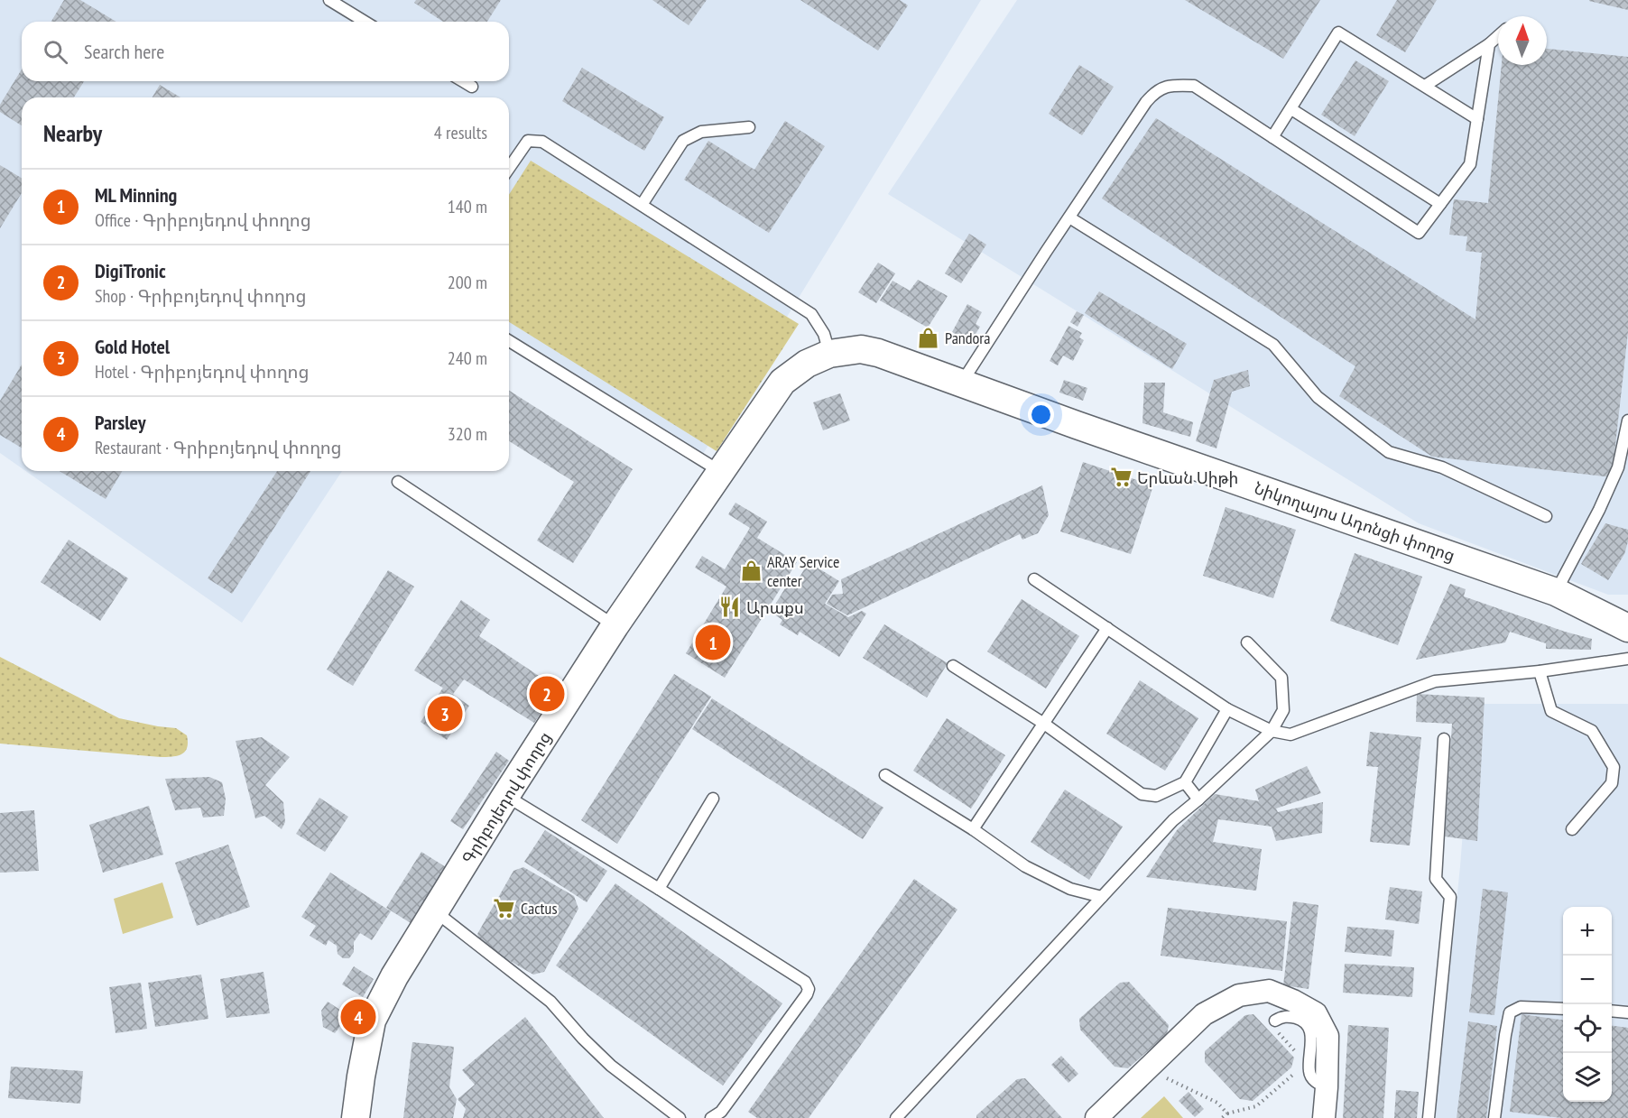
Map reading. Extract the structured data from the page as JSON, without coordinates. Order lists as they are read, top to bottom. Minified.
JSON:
{"streets":{"street":["Նիկողայոս Ադոնցի փողոց","Գրիբոյեդով փողոց"]},"crossings":[["Նիկողայոս Ադոնցի փողոց","Գրիբոյեդով փողոց"]],"places":{"shop":["Pandora","ARAY Service center"],"supermarket":["Երևան Սիթի","Cactus"],"restaurant":["Արաքս"]},"north":"top","page":{"search":"Search here","heading":["Nearby","4 results"],"list":[{"mark":"1","name":"ML Minning","note":"Office · Գրիբոյեդով փողոց","value":"140 m"},{"mark":"2","name":"DigiTronic","note":"Shop · Գրիբոյեդով փողոց","value":"200 m"},{"mark":"3","name":"Gold Hotel","note":"Hotel · Գրիբոյեդով փողոց","value":"240 m"},{"mark":"4","name":"Parsley","note":"Restaurant · Գրիբոյեդով փողոց","value":"320 m"}],"pins":["1","2","3","4"],"map_buttons":["+","−"]}}
